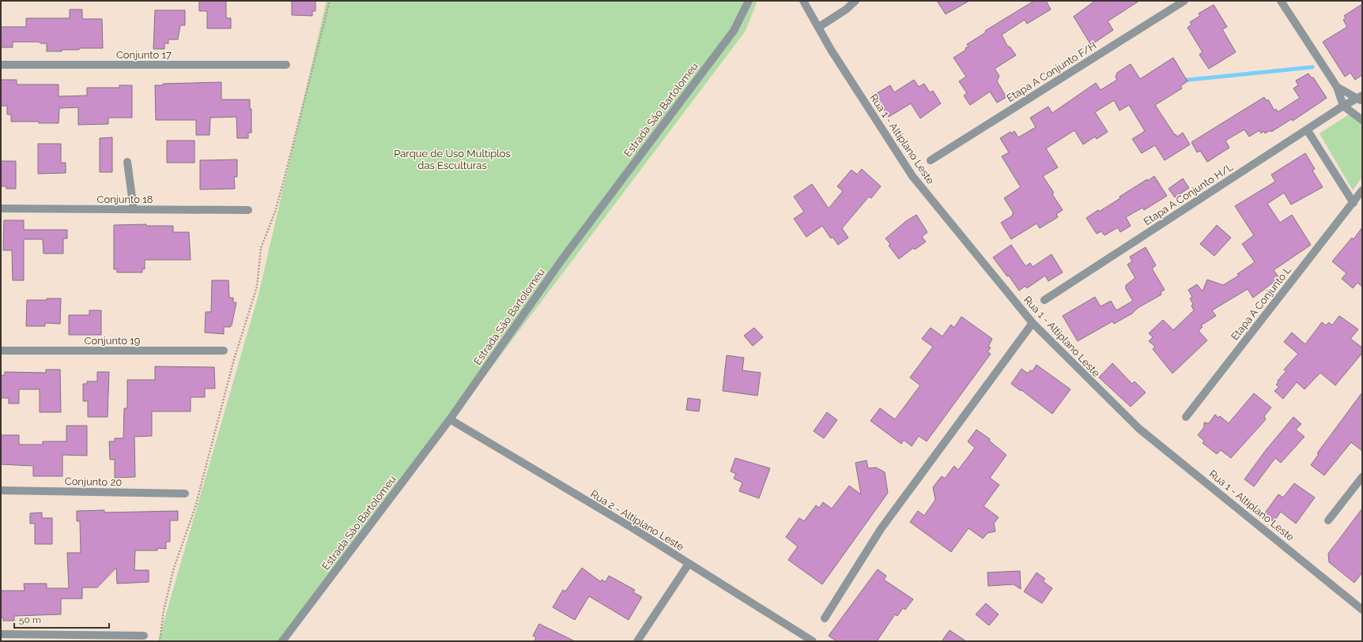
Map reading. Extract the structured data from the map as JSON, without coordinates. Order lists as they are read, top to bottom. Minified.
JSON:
{"streets":{"street":["Conjunto 17","Etapa A Conjunto F/H","Estrada São Bartolomeu","Rua 1 - Altiplano Leste","Etapa A Conjunto H/L","Conjunto 18","Etapa A Conjunto L","Conjunto 19","Conjunto 20","Rua 2 - Altiplano Leste"]},"crossings":[["Estrada São Bartolomeu","Rua 2 - Altiplano Leste"]],"parks":["Parque de Uso Multiplos das Esculturas"],"scale_bar":"50 m"}
